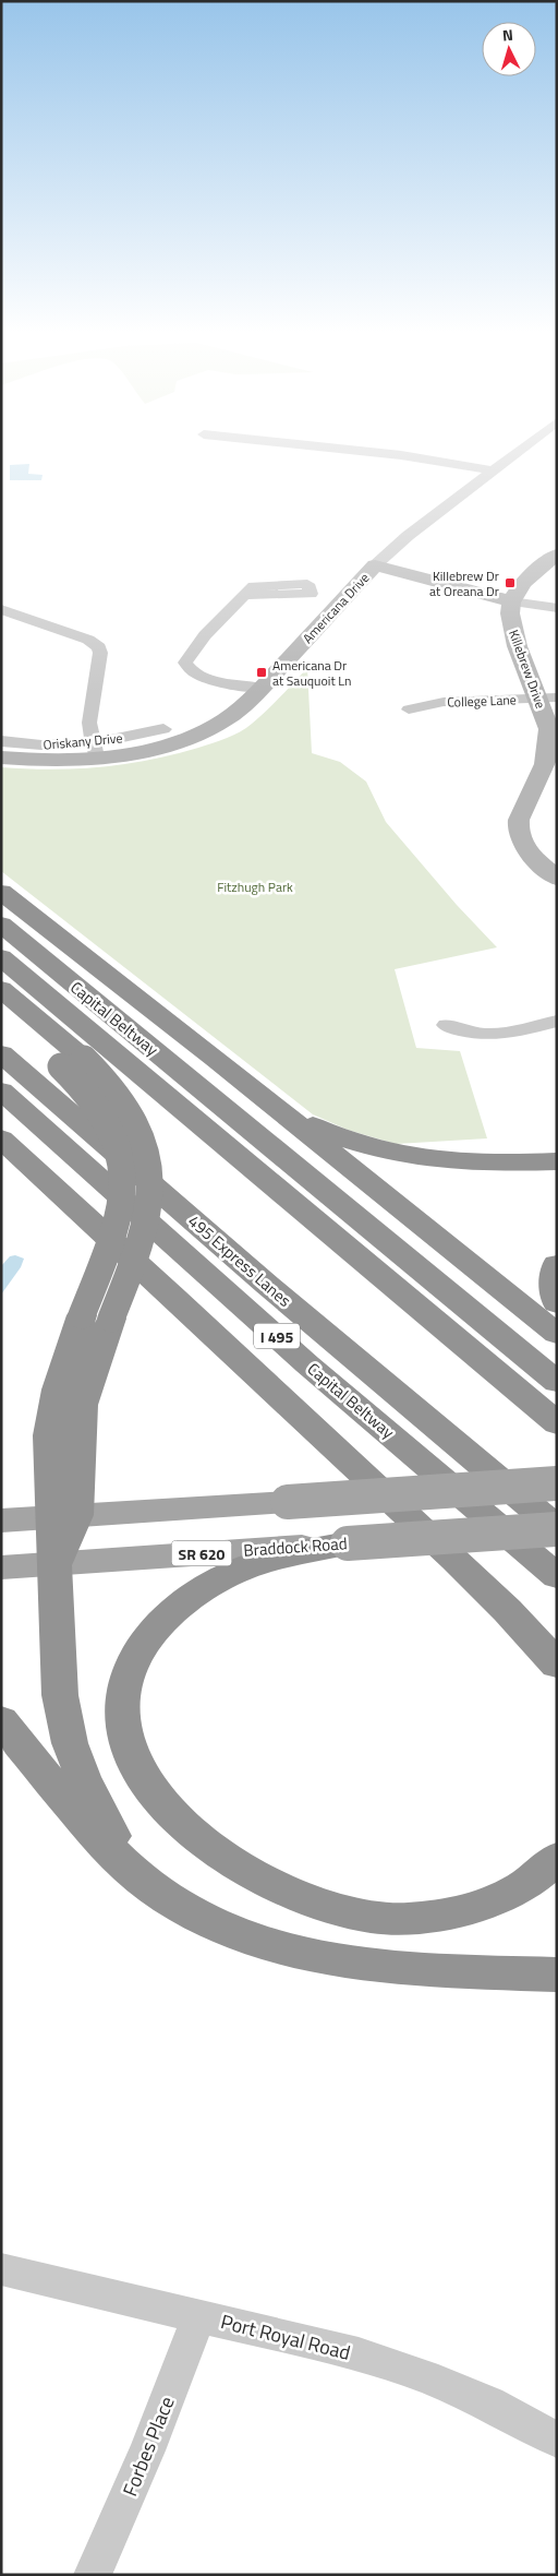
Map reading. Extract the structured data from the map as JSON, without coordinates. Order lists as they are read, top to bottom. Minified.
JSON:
{"streets":{"highway":["Capital Beltway","495 Express Lanes","I 495"],"main road":["Braddock Road","SR 620"],"street":["Americana Drive","Killebrew Drive","College Lane","Oriskany Drive","Port Royal Road","Forbes Place"]},"crossings":[["Americana Drive","Oriskany Drive"],["Killebrew Drive","College Lane"],["495 Express Lanes","Braddock Road"],["Port Royal Road","Forbes Place"]],"parks":["Fitzhugh Park"],"places":{"transit":["Killebrew Dr at Oreana Dr","Americana Dr at Sauquoit Ln"]},"north":"top"}
